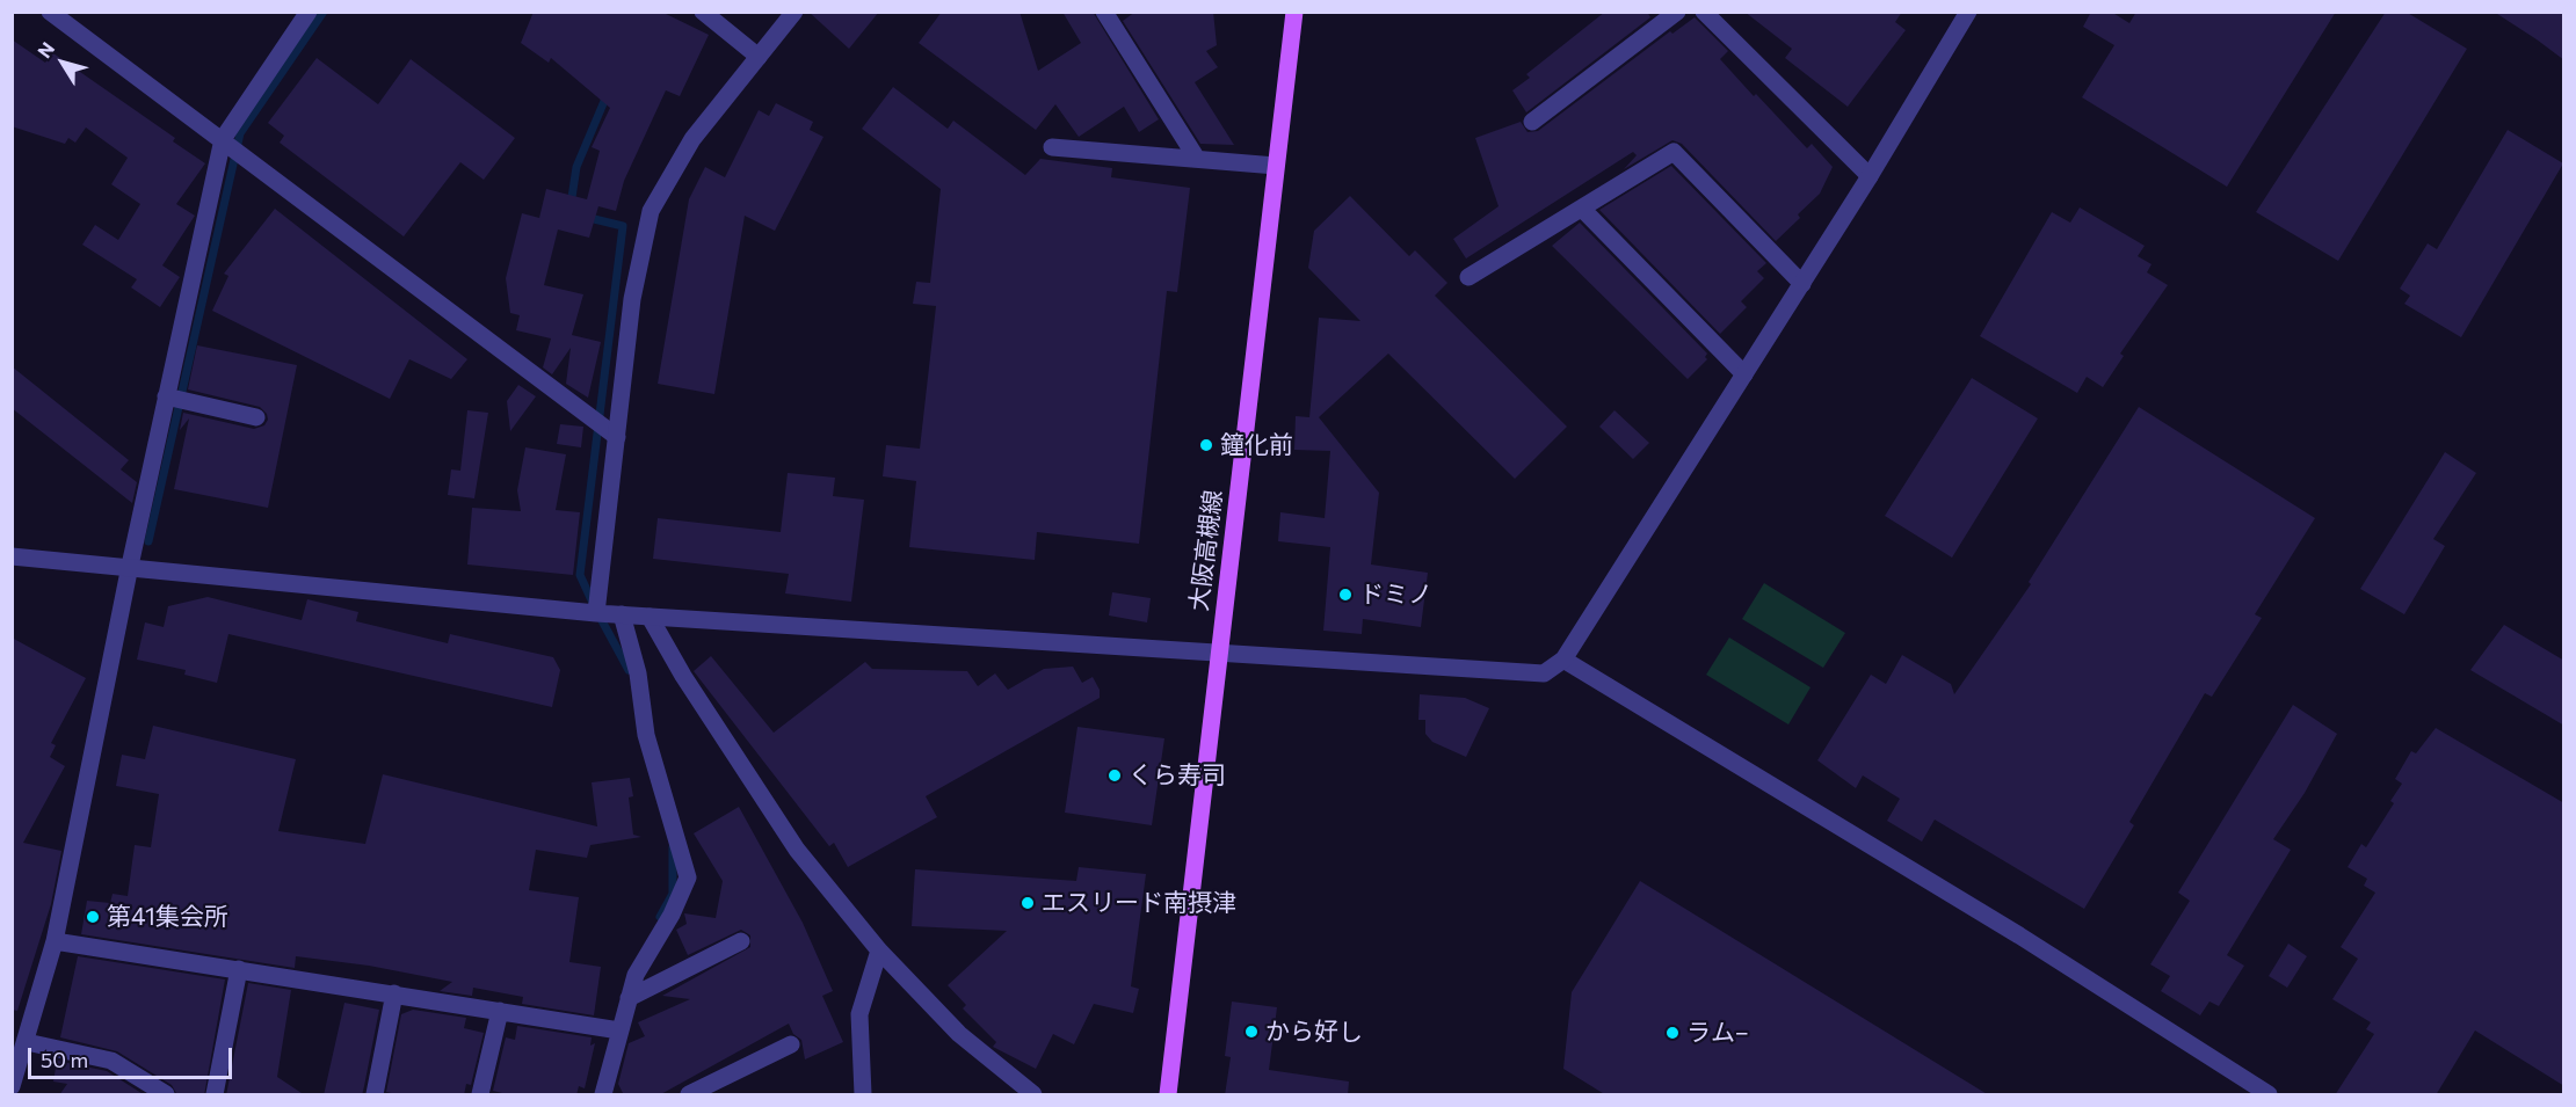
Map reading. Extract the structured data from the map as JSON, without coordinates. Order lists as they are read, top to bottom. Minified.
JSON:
{"streets":{"main road":["大阪高槻線"]},"places":["鐘化前","ドミノ","くら寿司","エスリード南摂津","第41集会所","から好し","ラム−"],"scale_bar":"50 m","north":"top left"}
